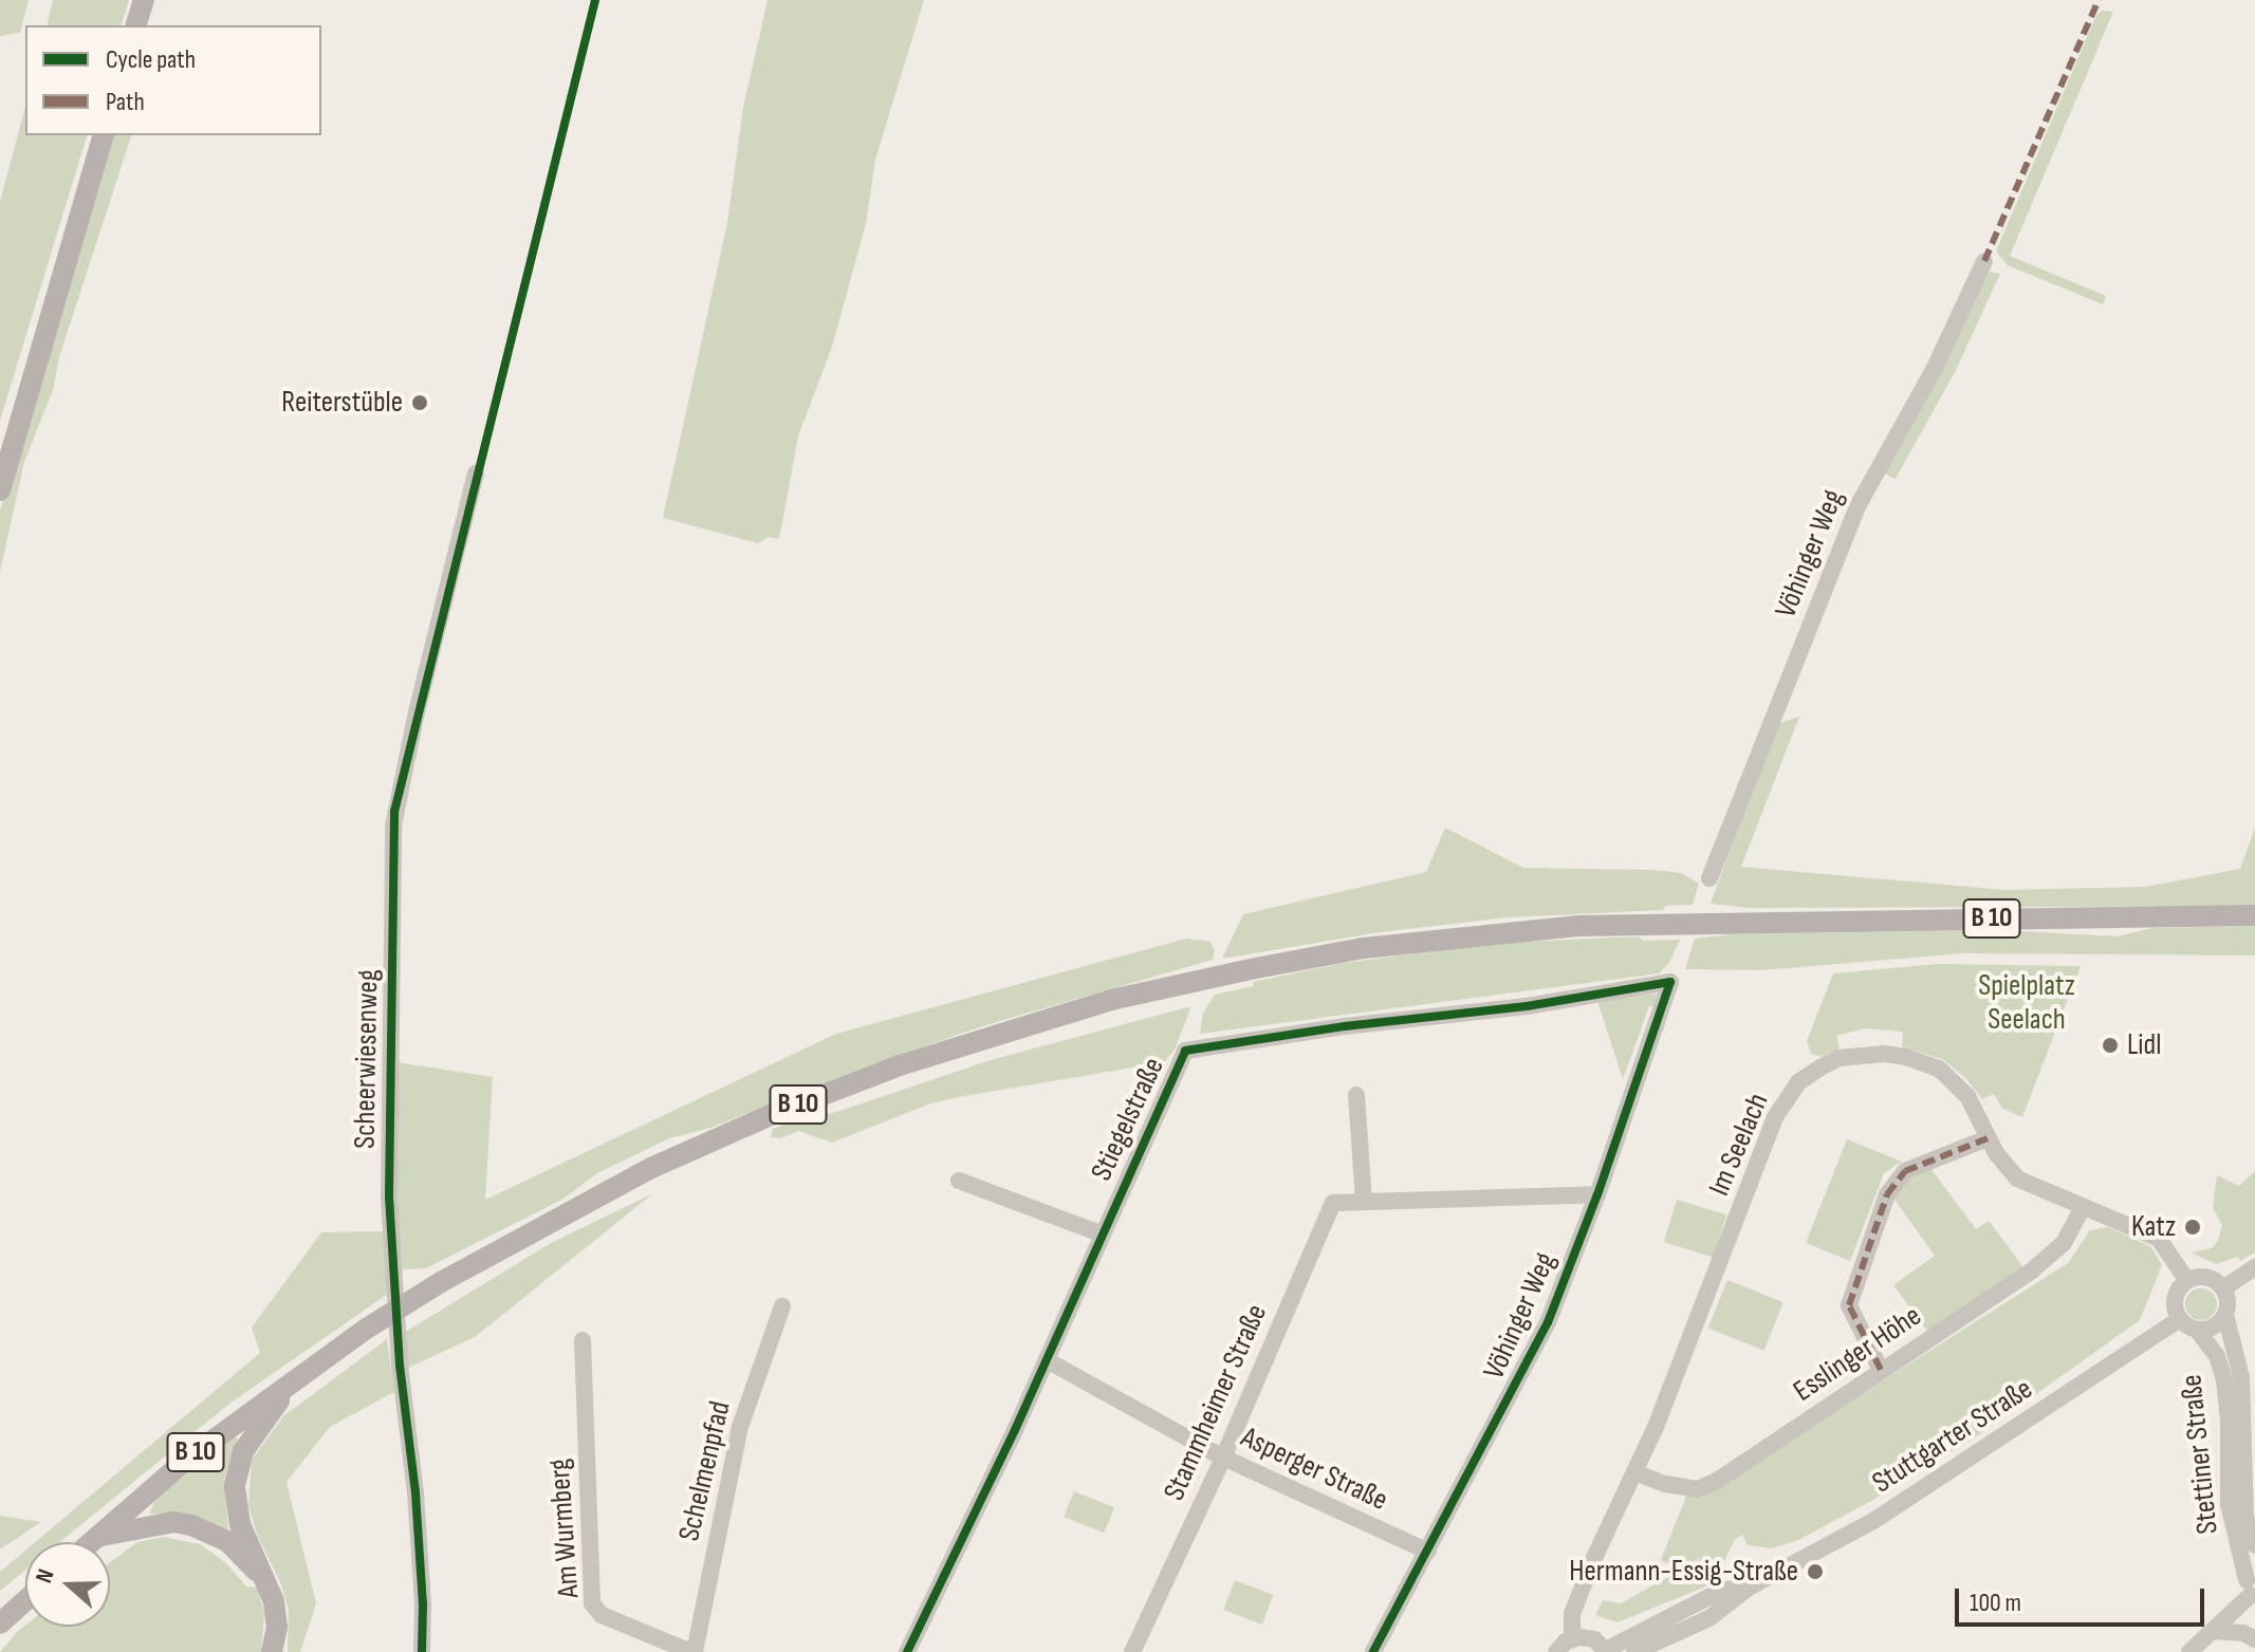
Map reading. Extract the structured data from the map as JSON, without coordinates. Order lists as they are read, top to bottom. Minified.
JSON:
{"streets":{"main road":["B 10"],"street":["Vöhinger Weg","Scheerwiesenweg","Stiegelstraße","Im Seelach","Esslinger Höhe","Stammheimer Straße","Stuttgarter Straße","Stettiner Straße","Asperger Straße","Schelmenpfad","Am Wurmberg"]},"crossings":[["Vöhinger Weg","Stiegelstraße"],["Vöhinger Weg","Stammheimer Straße"],["Vöhinger Weg","Asperger Straße"],["Stiegelstraße","Asperger Straße"],["Im Seelach","Esslinger Höhe"],["Im Seelach","Stuttgarter Straße"],["Im Seelach","Stettiner Straße"],["Stammheimer Straße","Asperger Straße"],["Stuttgarter Straße","Stettiner Straße"],["Schelmenpfad","Am Wurmberg"]],"parks":["Spielplatz Seelach"],"places":["Reiterstüble","Lidl","Katz","Hermann-Essig-Straße"],"legend":["Cycle path","Path"],"scale_bar":"100 m","north":"left"}
